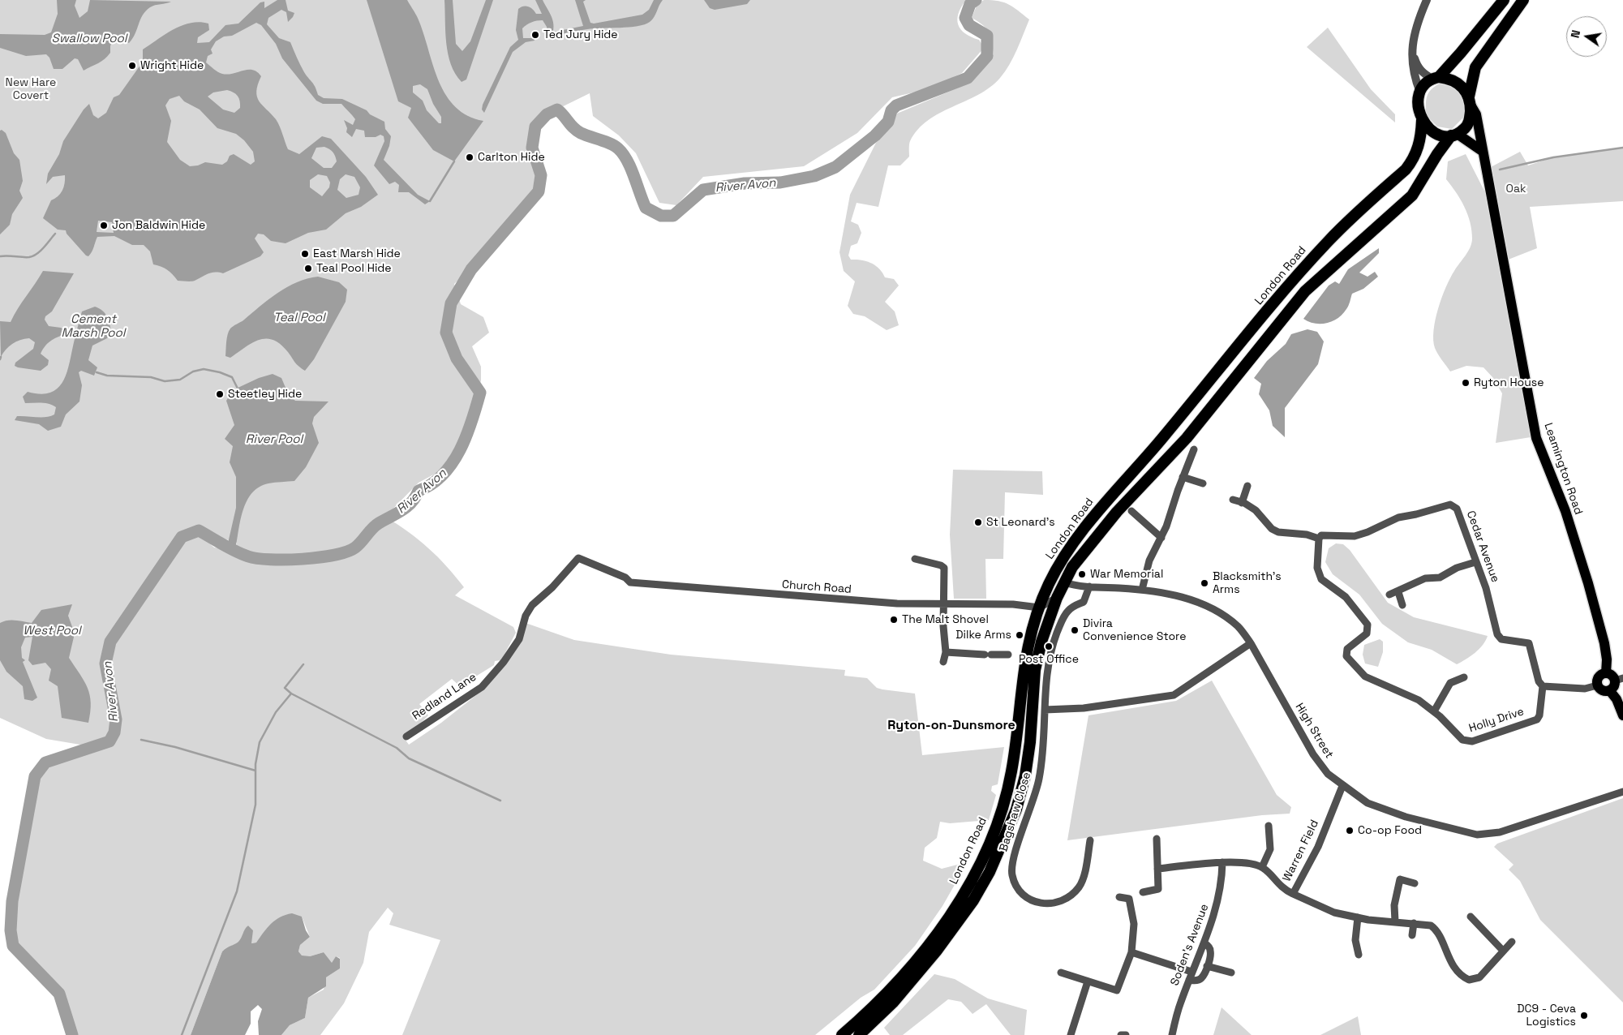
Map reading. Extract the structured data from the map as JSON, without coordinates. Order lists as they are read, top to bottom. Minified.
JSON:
{"streets":{"highway":["London Road"],"main road":["Leamington Road"],"street":["Cedar Avenue","Church Road","Redland Lane","Holly Drive","High Street","Bagshaw Close","Warren Field","Soden's Avenue"]},"crossings":[["London Road","Leamington Road"],["London Road","Church Road"],["Cedar Avenue","Holly Drive"],["Church Road","Redland Lane"],["High Street","Bagshaw Close"],["High Street","Warren Field"]],"districts":["Ryton-on-Dunsmore"],"water":["Swallow Pool","River Avon","Teal Pool","Cement Marsh Pool","River Pool","West Pool"],"parks":["New Hare Covert","Oak"],"places":["Ted Jury Hide","Wright Hide","Carlton Hide","Jon Baldwin Hide","East Marsh Hide","Teal Pool Hide","Ryton House","Steetley Hide","St Leonard's","War Memorial","Blacksmith's Arms","The Malt Shovel","Divira Convenience Store","Dilke Arms","Post Office","Co-op Food","DC9 - Ceva Logistics"],"north":"left"}
